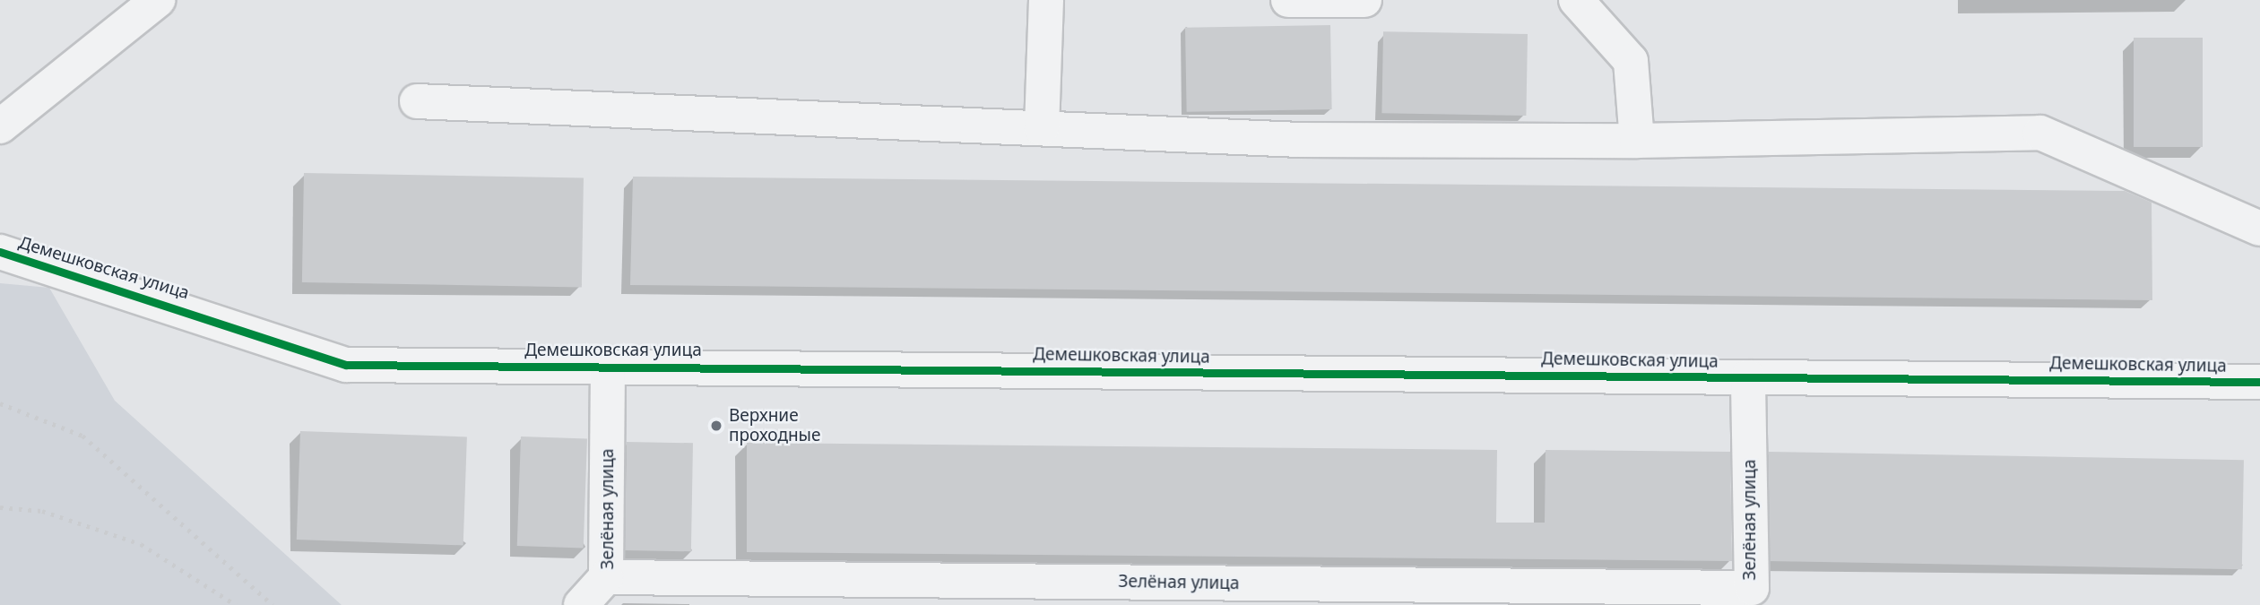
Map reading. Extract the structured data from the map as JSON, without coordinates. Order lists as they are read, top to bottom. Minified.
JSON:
{"streets":{"street":["Демешковская улица","Зелёная улица"]},"crossings":[["Демешковская улица","Зелёная улица"]],"places":["Верхние проходные"]}
